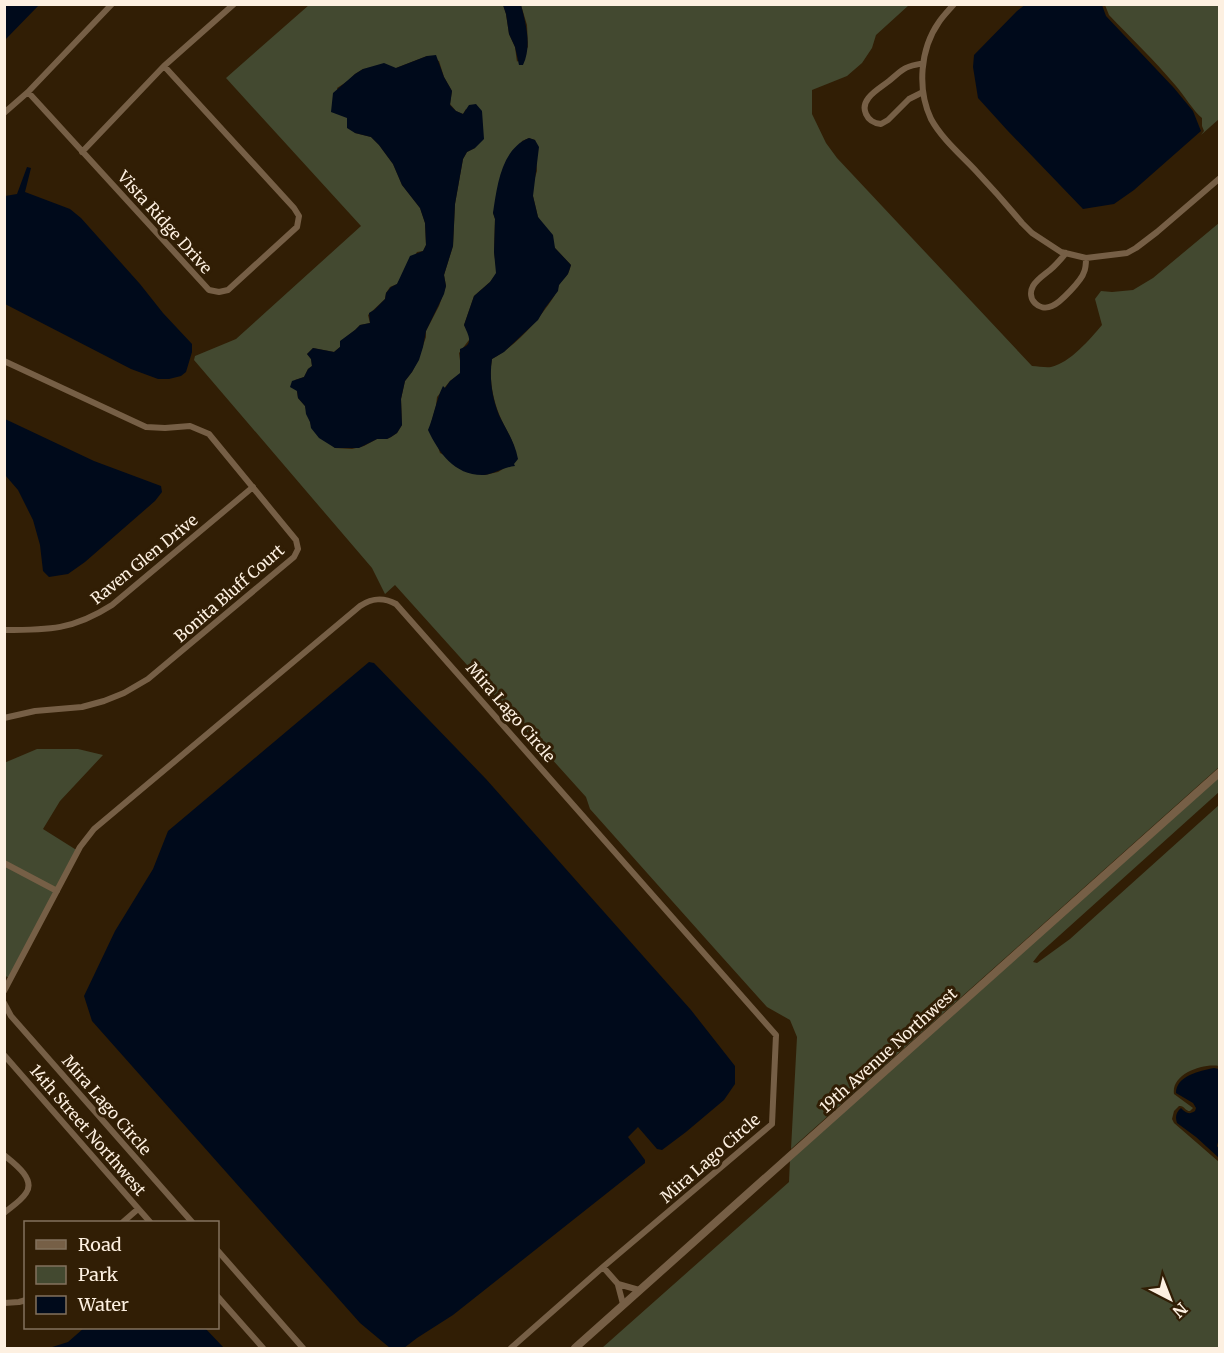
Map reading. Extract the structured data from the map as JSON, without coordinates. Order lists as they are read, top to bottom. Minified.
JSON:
{"streets":{"street":["Vista Ridge Drive","Raven Glen Drive","Bonita Bluff Court","Mira Lago Circle","19th Avenue Northwest","14th Street Northwest"]},"crossings":[["Raven Glen Drive","Bonita Bluff Court"]],"legend":["Road","Park","Water"],"north":"bottom right"}
